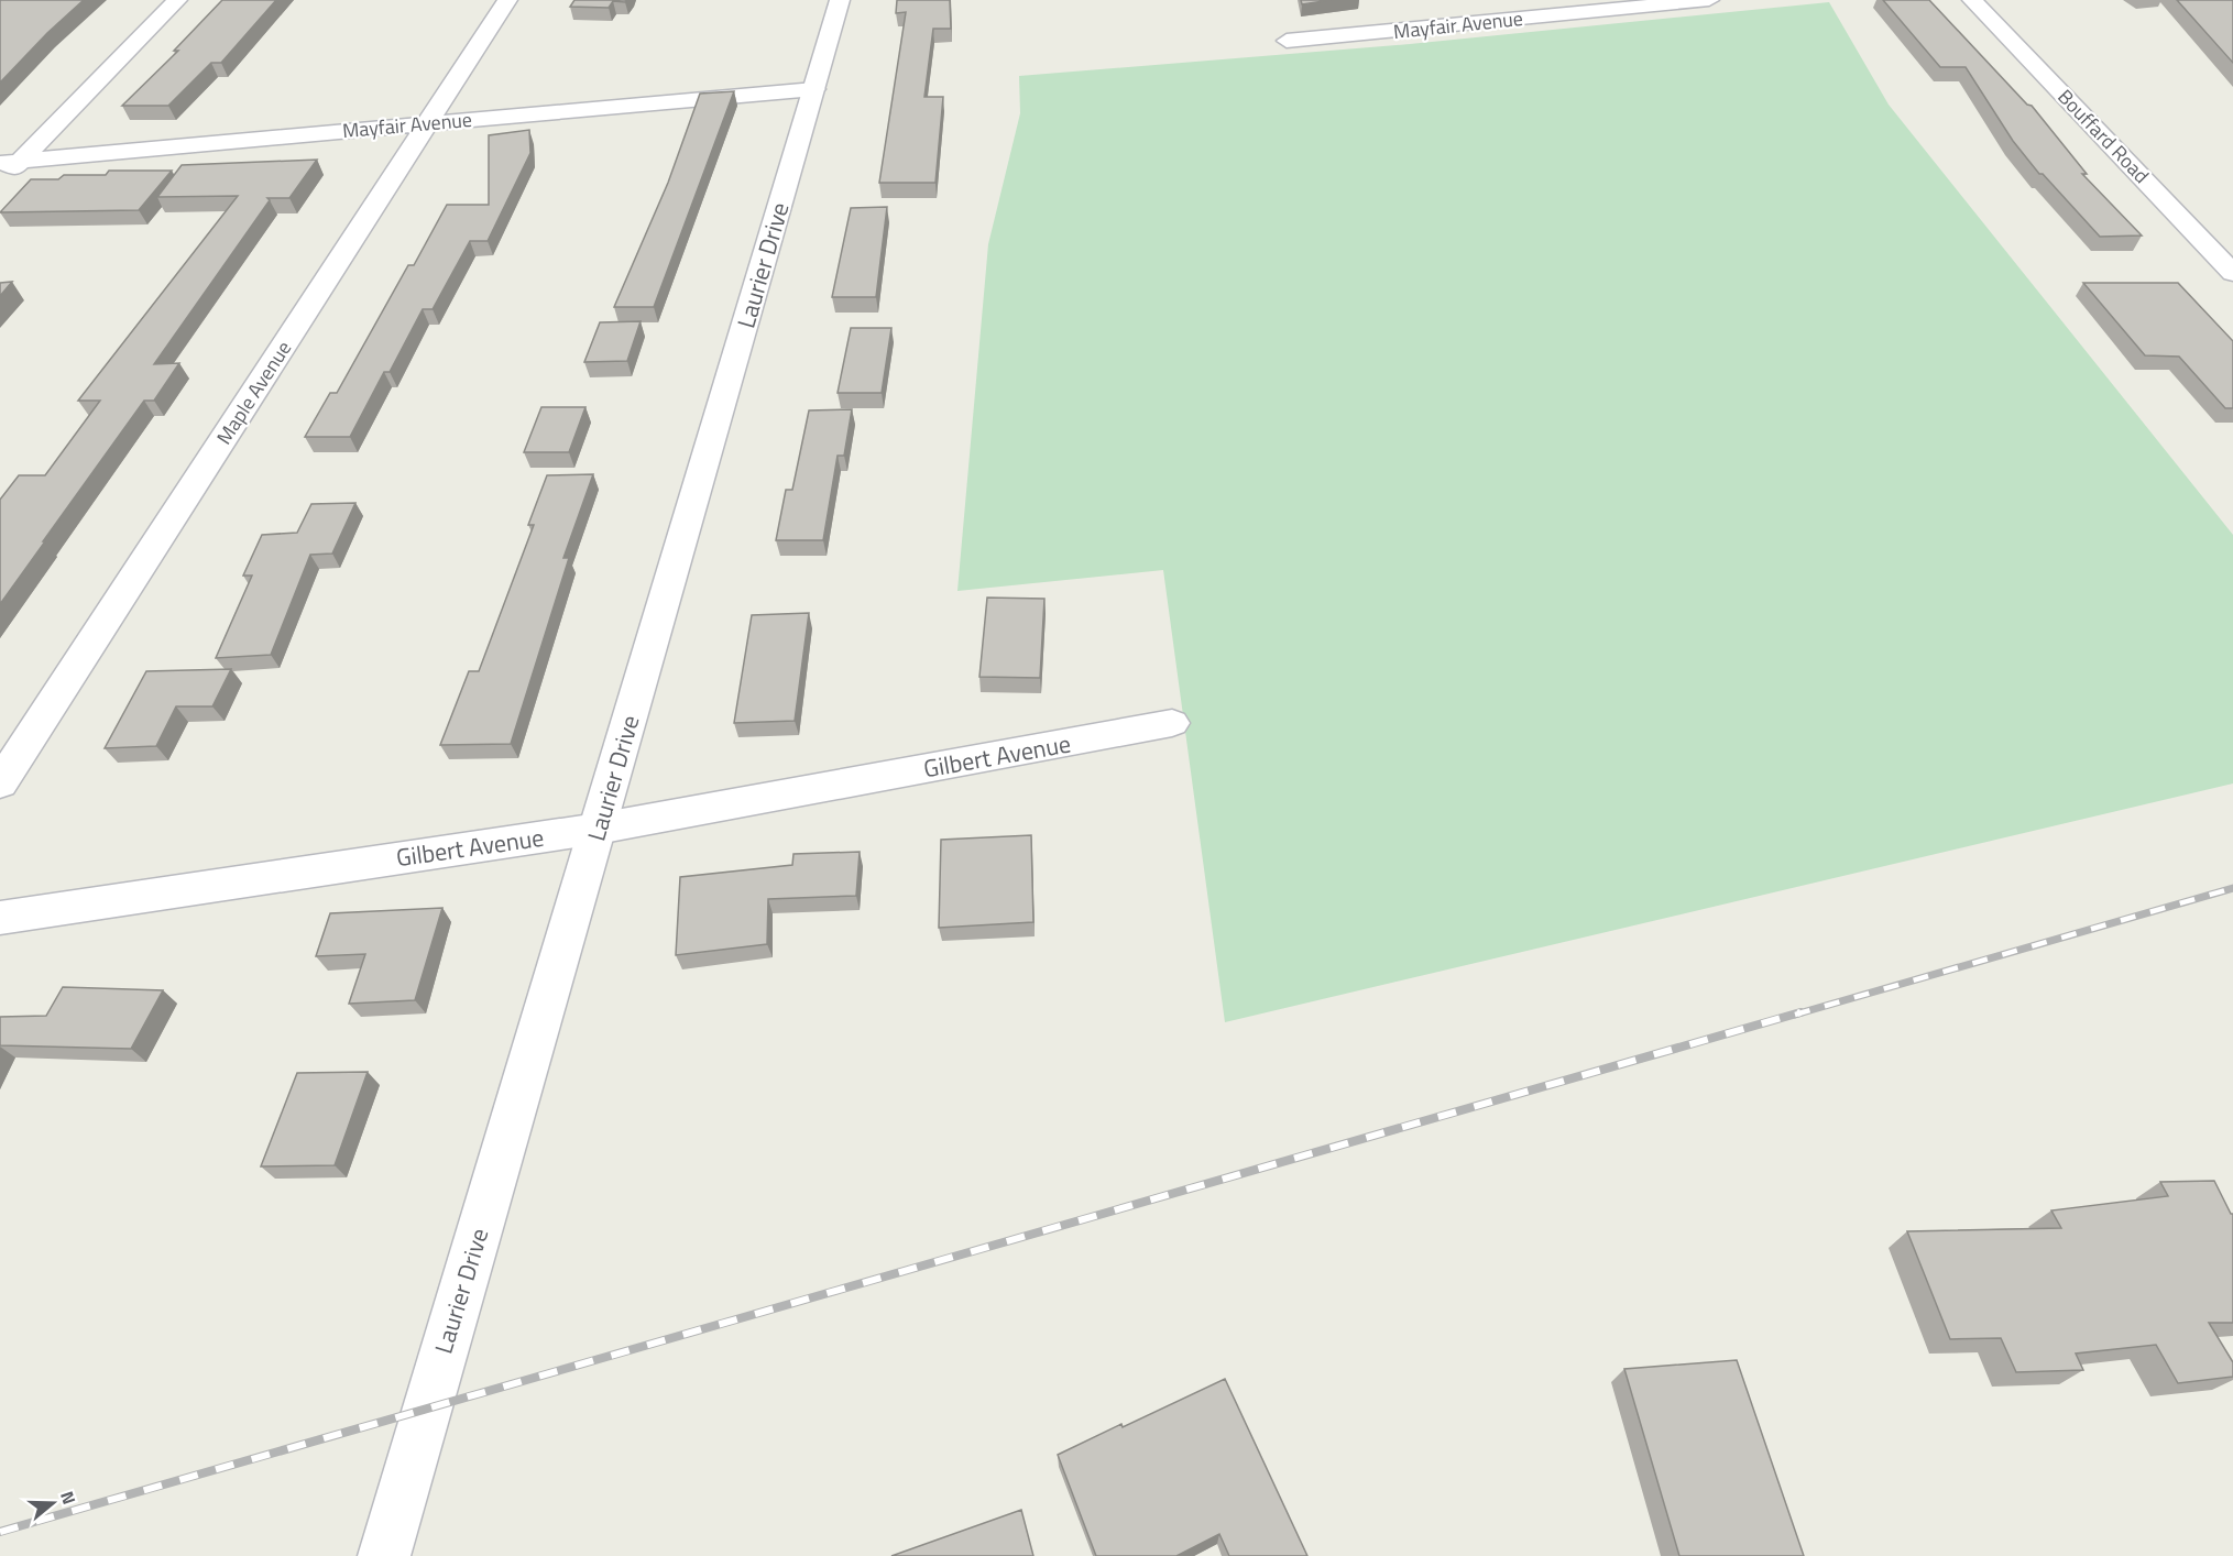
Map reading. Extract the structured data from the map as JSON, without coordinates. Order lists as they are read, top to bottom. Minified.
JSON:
{"streets":{"street":["Mayfair Avenue","Bouffard Road","Laurier Drive","Maple Avenue","Gilbert Avenue"]},"crossings":[["Mayfair Avenue","Laurier Drive"],["Mayfair Avenue","Maple Avenue"],["Laurier Drive","Gilbert Avenue"]],"north":"right"}
